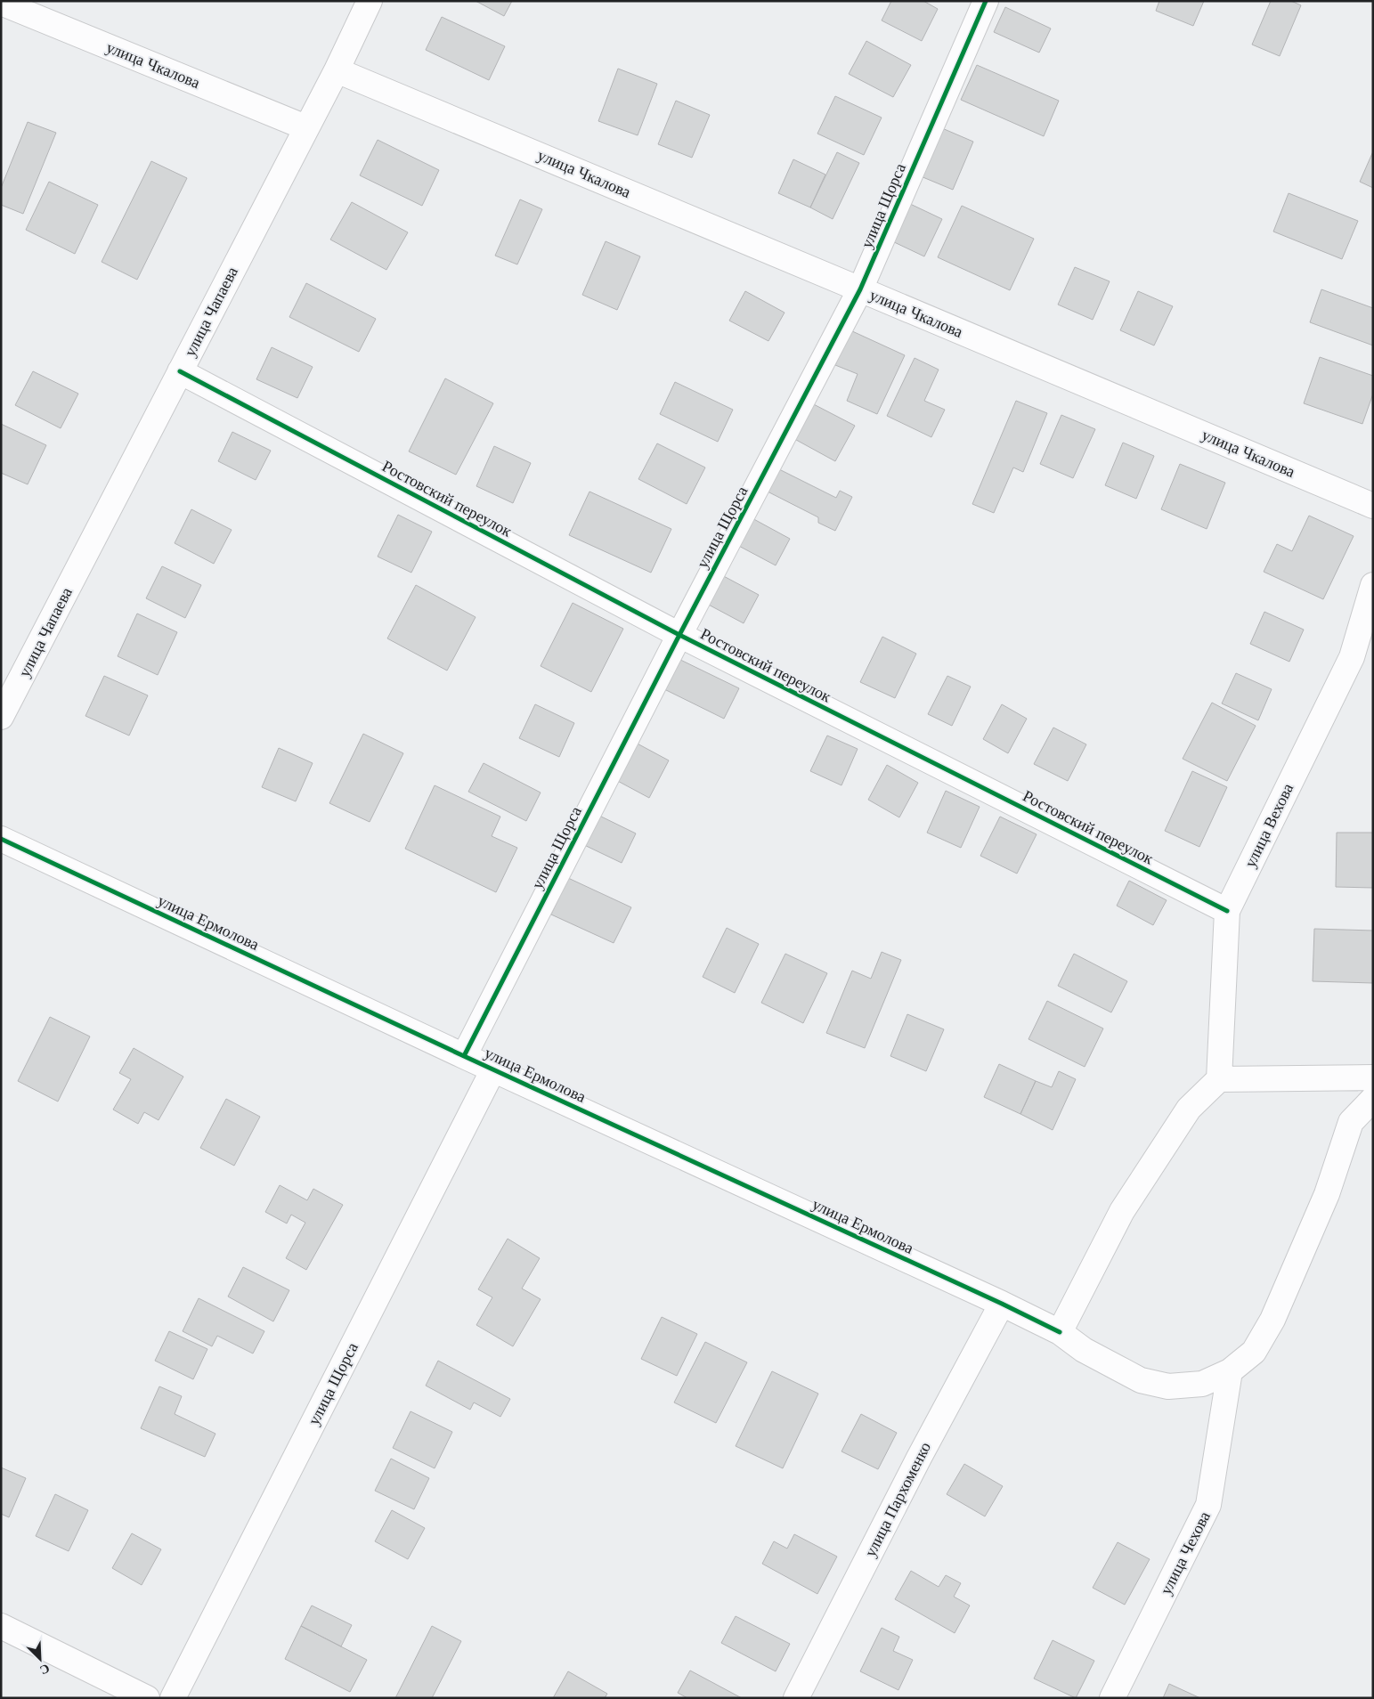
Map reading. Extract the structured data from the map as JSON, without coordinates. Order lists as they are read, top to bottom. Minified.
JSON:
{"streets":{"street":["улица Чкалова","улица Щорса","улица Чапаева","Ростовский переулок","улица Вехова","улица Ермолова","улица Пархоменко","улица Чехова"]},"crossings":[["улица Чкалова","улица Щорса"],["улица Чкалова","улица Чапаева"],["улица Щорса","Ростовский переулок"],["улица Щорса","улица Ермолова"],["улица Чапаева","Ростовский переулок"],["Ростовский переулок","улица Вехова"],["улица Ермолова","улица Пархоменко"],["улица Ермолова","улица Чехова"]],"north":"bottom right"}
